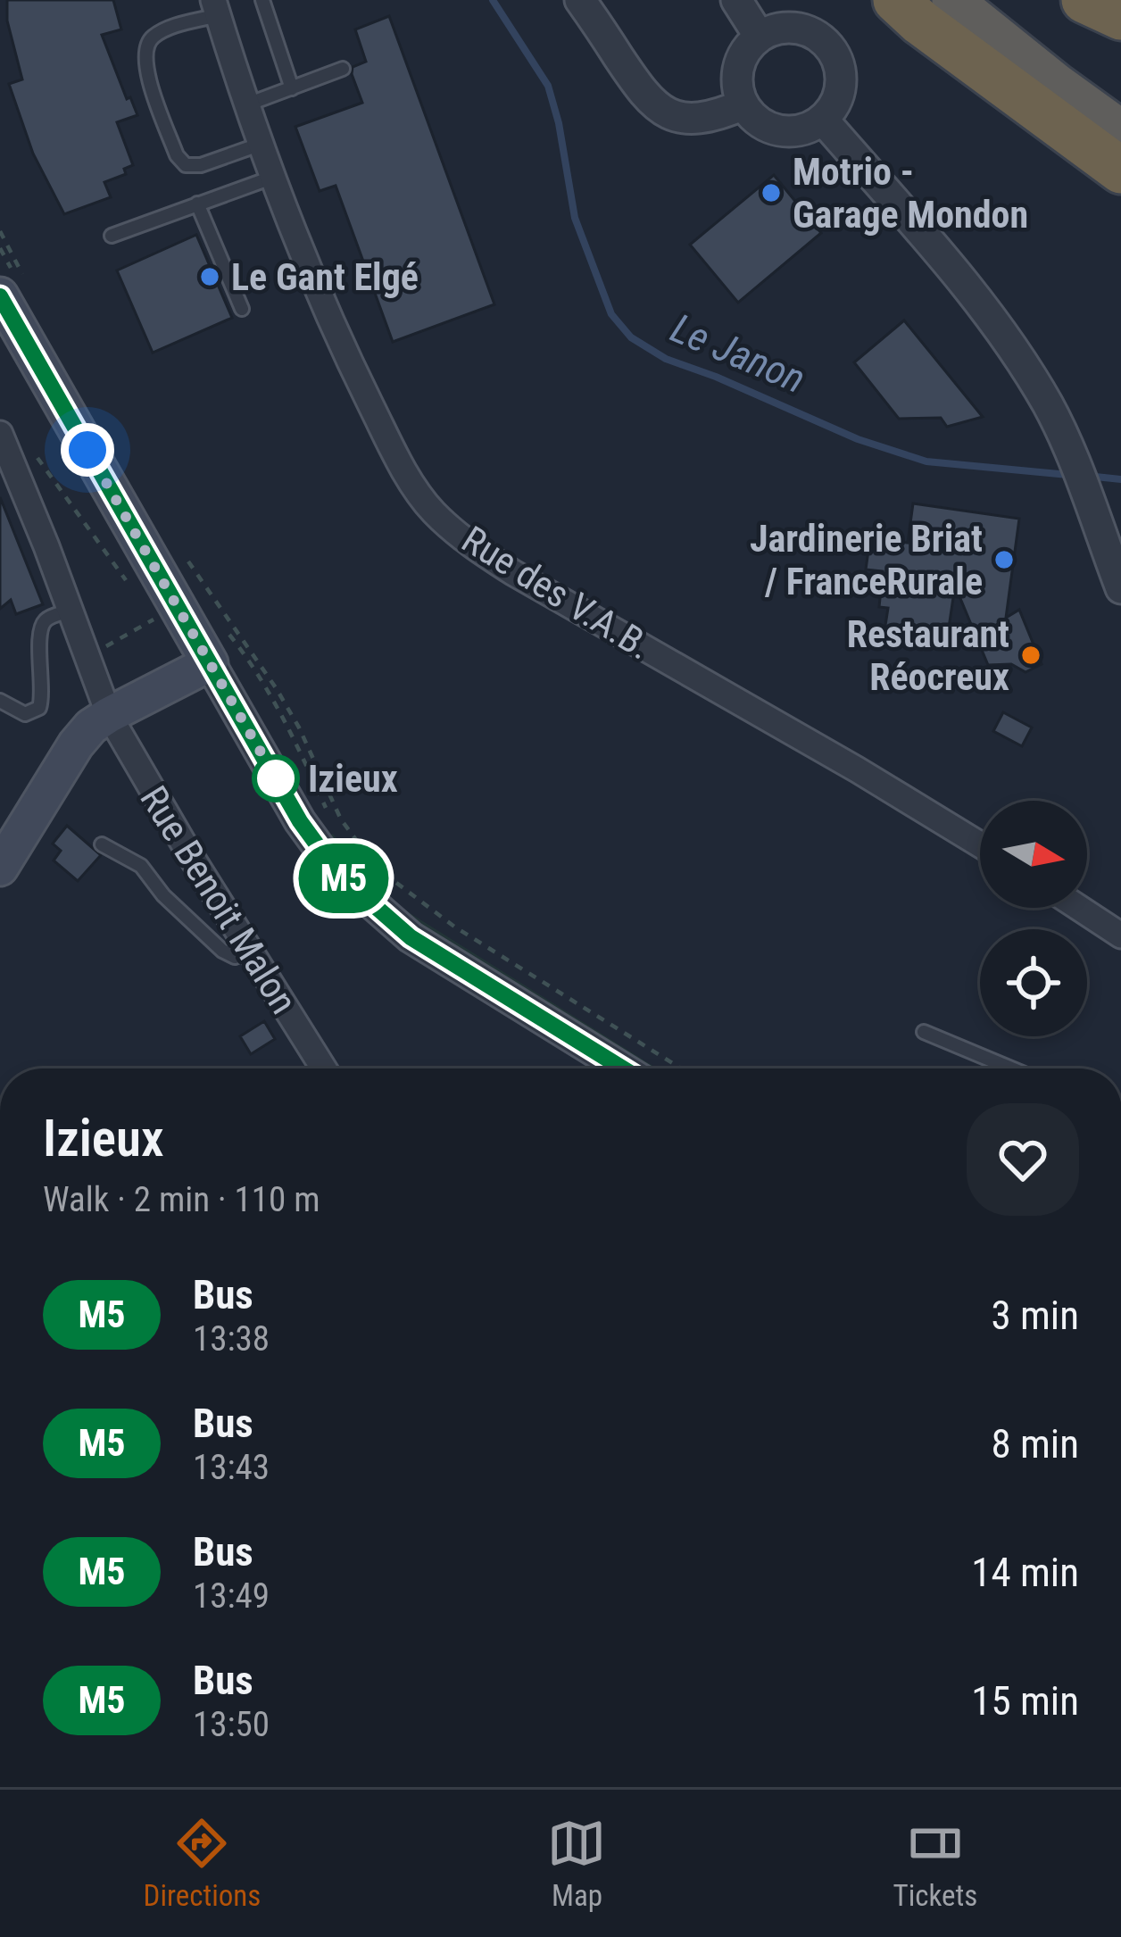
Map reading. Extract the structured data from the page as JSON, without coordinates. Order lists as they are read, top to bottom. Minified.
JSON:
{"streets":{"street":["Rue des V.A.B.","Rue Benoit Malon"]},"water":["Le Janon"],"places":["Motrio - Garage Mondon","Le Gant Elgé","Jardinerie Briat / FranceRurale","Restaurant Réocreux","Izieux"],"lines":["bus line M5"],"north":"right","page":{"on_map":"M5","heading":["Izieux","Walk · 2 min · 110 m"],"list":[{"mark":"M5","name":"Bus","note":"13:38","value":"3 min"},{"mark":"M5","name":"Bus","note":"13:43","value":"8 min"},{"mark":"M5","name":"Bus","note":"13:49","value":"14 min"},{"mark":"M5","name":"Bus","note":"13:50","value":"15 min"}],"tabs":["Directions","Map","Tickets"]}}
